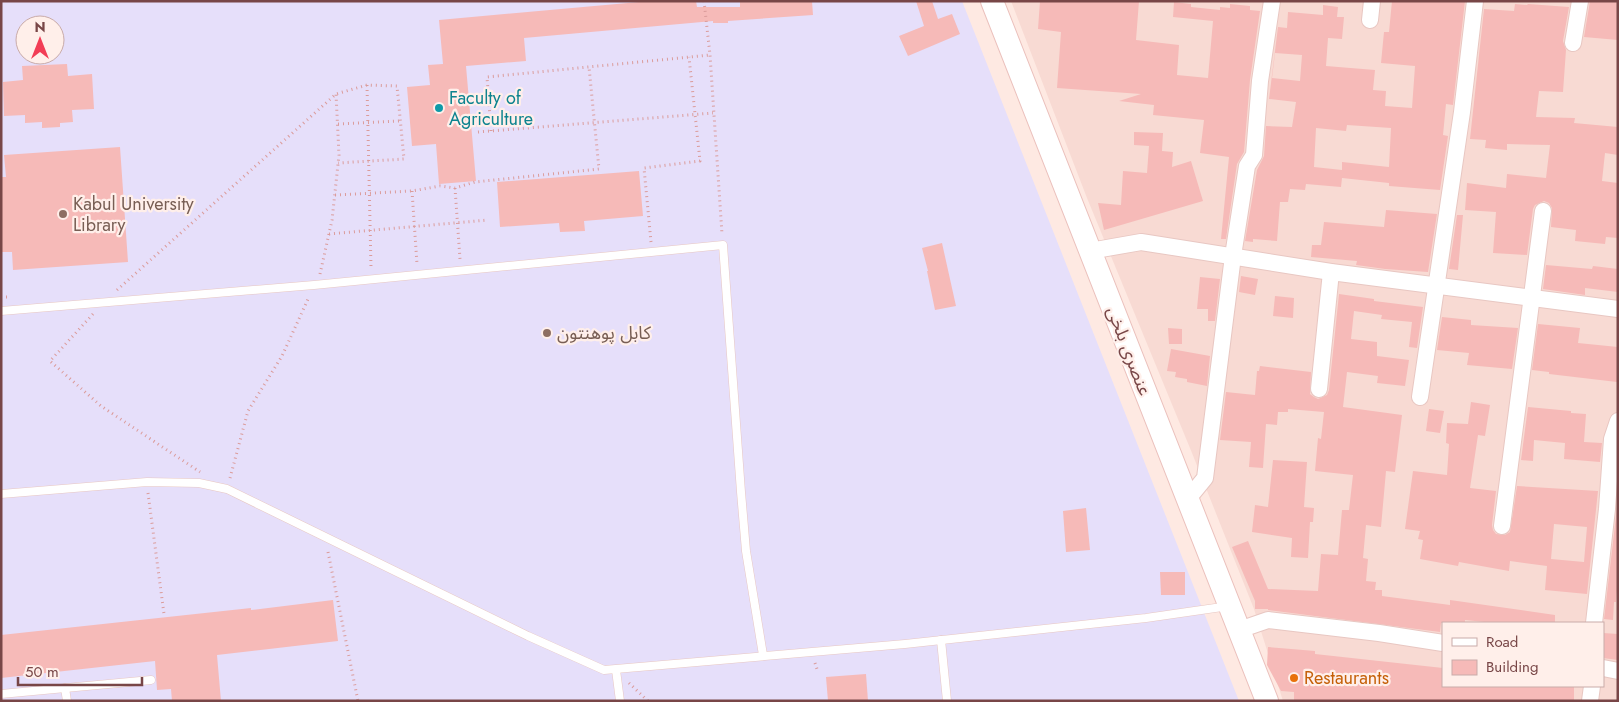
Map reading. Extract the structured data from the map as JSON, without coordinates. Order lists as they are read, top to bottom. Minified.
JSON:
{"streets":{"street":["عنصری بلخی"]},"places":["Faculty of Agriculture","Kabul University Library","کابل پوهنتون","Restaurants"],"legend":["Road","Building"],"scale_bar":"50 m","north":"top"}
